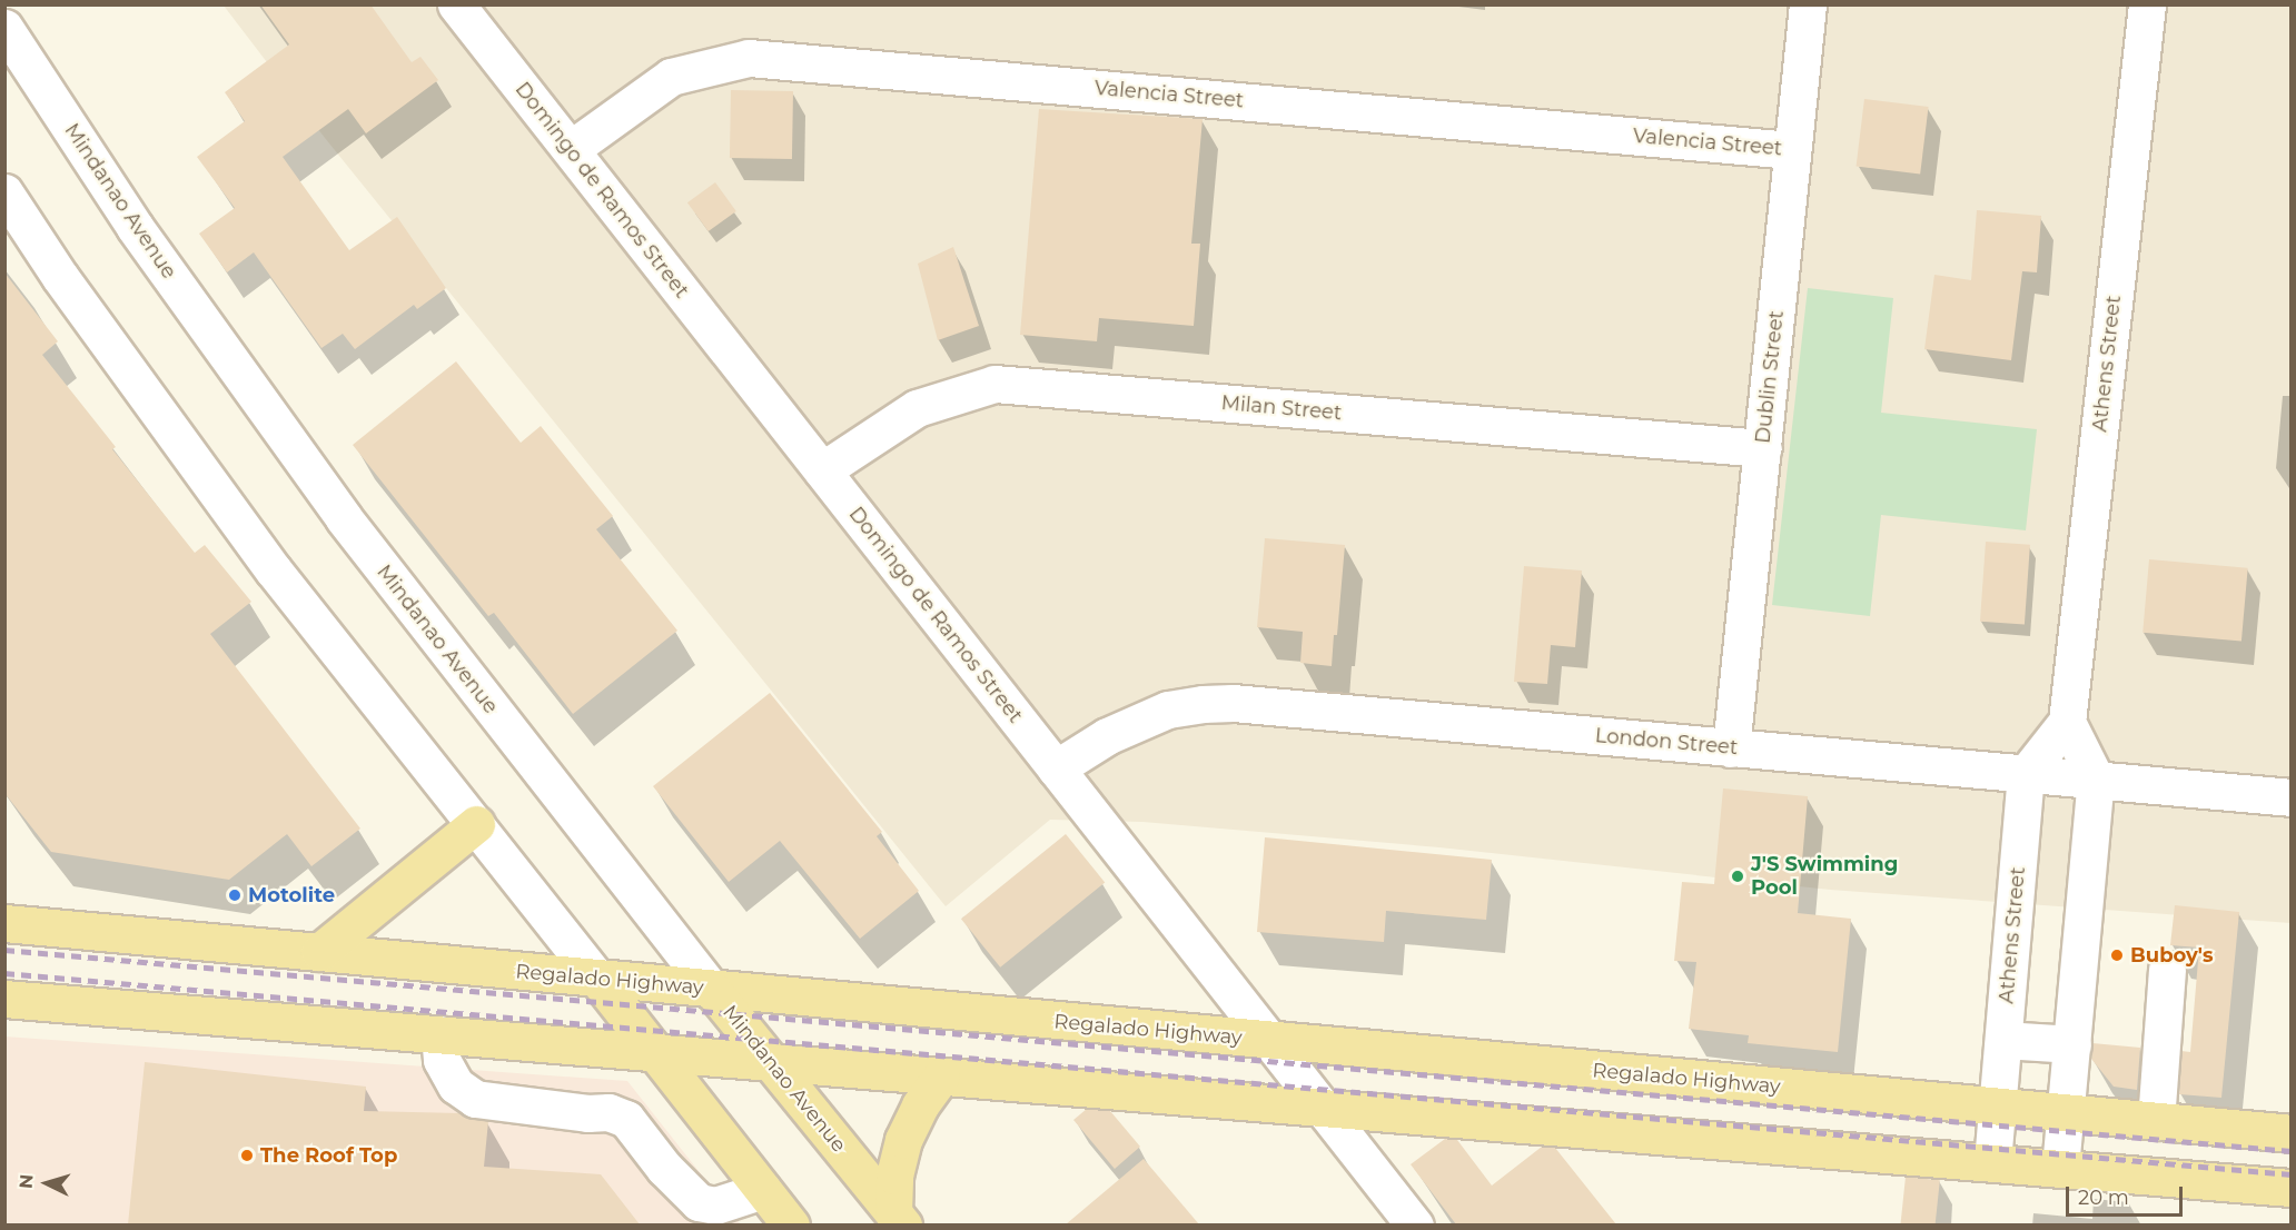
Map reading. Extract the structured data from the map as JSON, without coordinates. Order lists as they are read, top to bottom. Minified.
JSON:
{"streets":{"main road":["Mindanao Avenue","Regalado Highway"],"street":["Valencia Street","Domingo de Ramos Street","Athens Street","Dublin Street","Milan Street","London Street"]},"crossings":[["Valencia Street","Domingo de Ramos Street"],["Valencia Street","Dublin Street"],["Domingo de Ramos Street","Milan Street"],["Domingo de Ramos Street","London Street"],["Domingo de Ramos Street","Regalado Highway"],["Mindanao Avenue","Regalado Highway"],["Athens Street","London Street"],["Athens Street","Regalado Highway"],["Dublin Street","Milan Street"],["Dublin Street","London Street"]],"places":["J'S Swimming Pool","Motolite","Buboy's","The Roof Top"],"scale_bar":"20 m","north":"left"}
